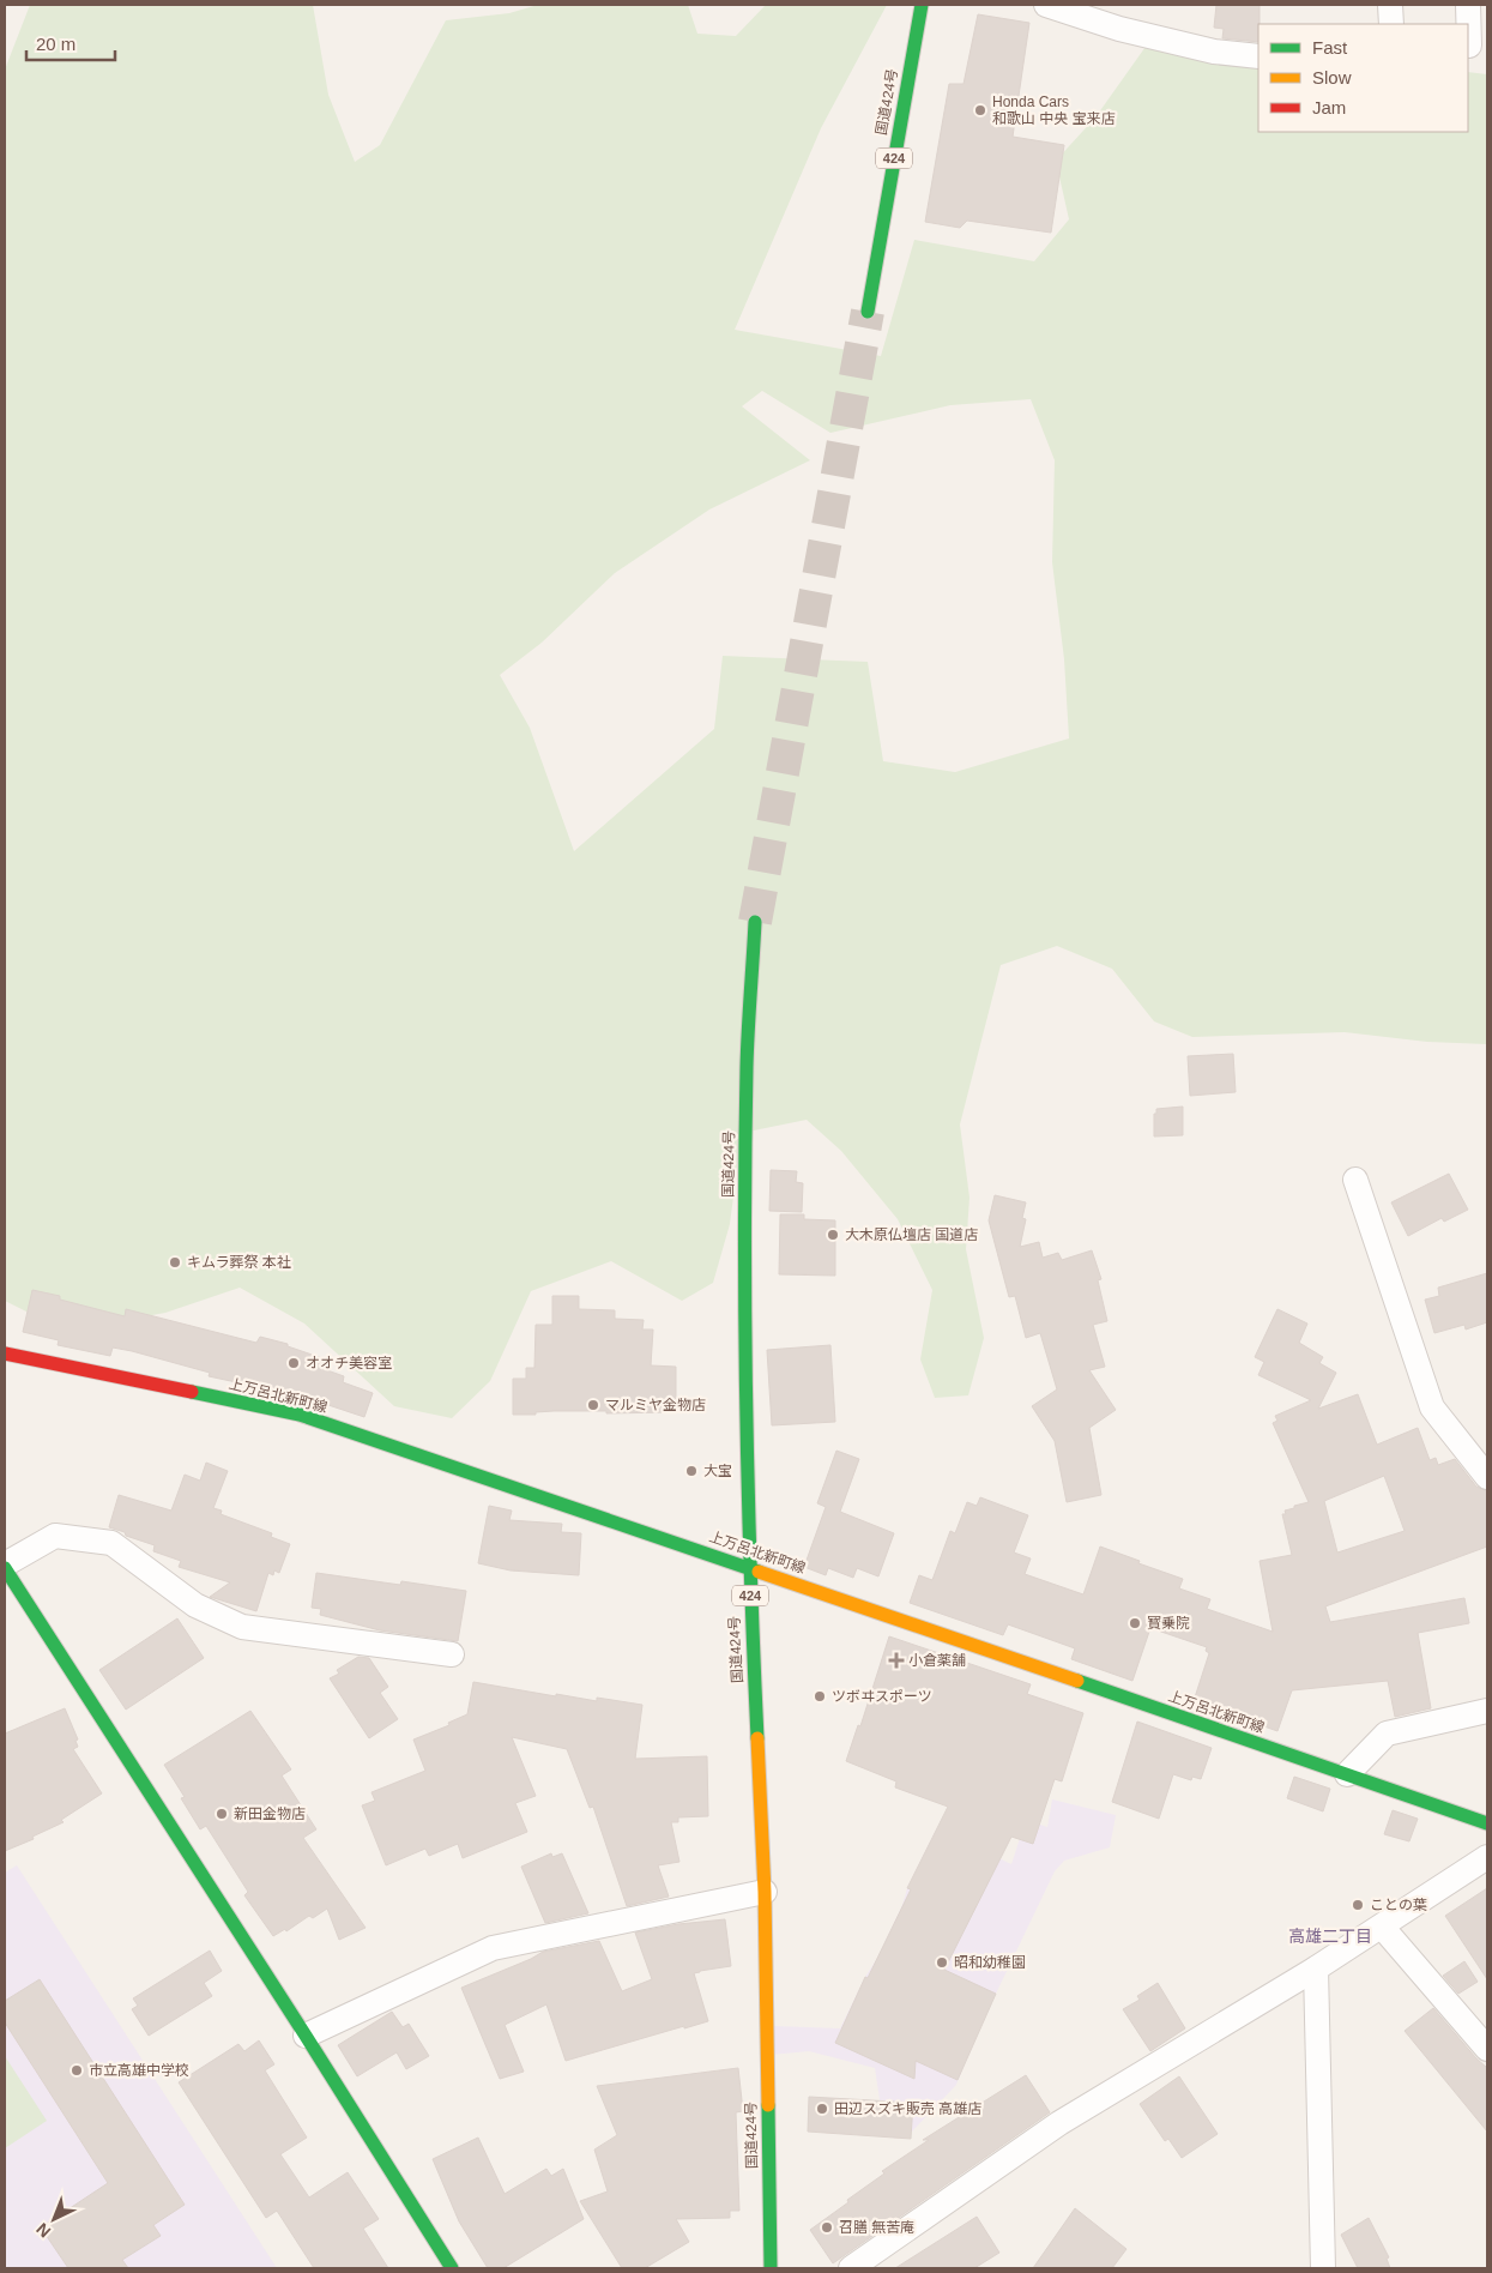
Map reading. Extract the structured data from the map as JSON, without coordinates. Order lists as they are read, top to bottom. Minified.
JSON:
{"streets":{"main road":["国道424号","424","上万呂北新町線"]},"crossings":[["国道424号","上万呂北新町線"]],"districts":["高雄二丁目"],"places":{"other":["Honda Cars 和歌山 中央 宝来店","大木原仏壇店 国道店","キムラ葬祭 本社","オオチ美容室","マルミヤ金物店","大宝","寳乗院","ツボヰスポーツ","新田金物店","ことの葉","昭和幼稚園","市立高雄中学校","田辺スズキ販売 高雄店","召膳 無苦庵"],"health":["小倉薬舗"]},"legend":["Fast","Slow","Jam"],"scale_bar":"20 m","north":"bottom left"}
